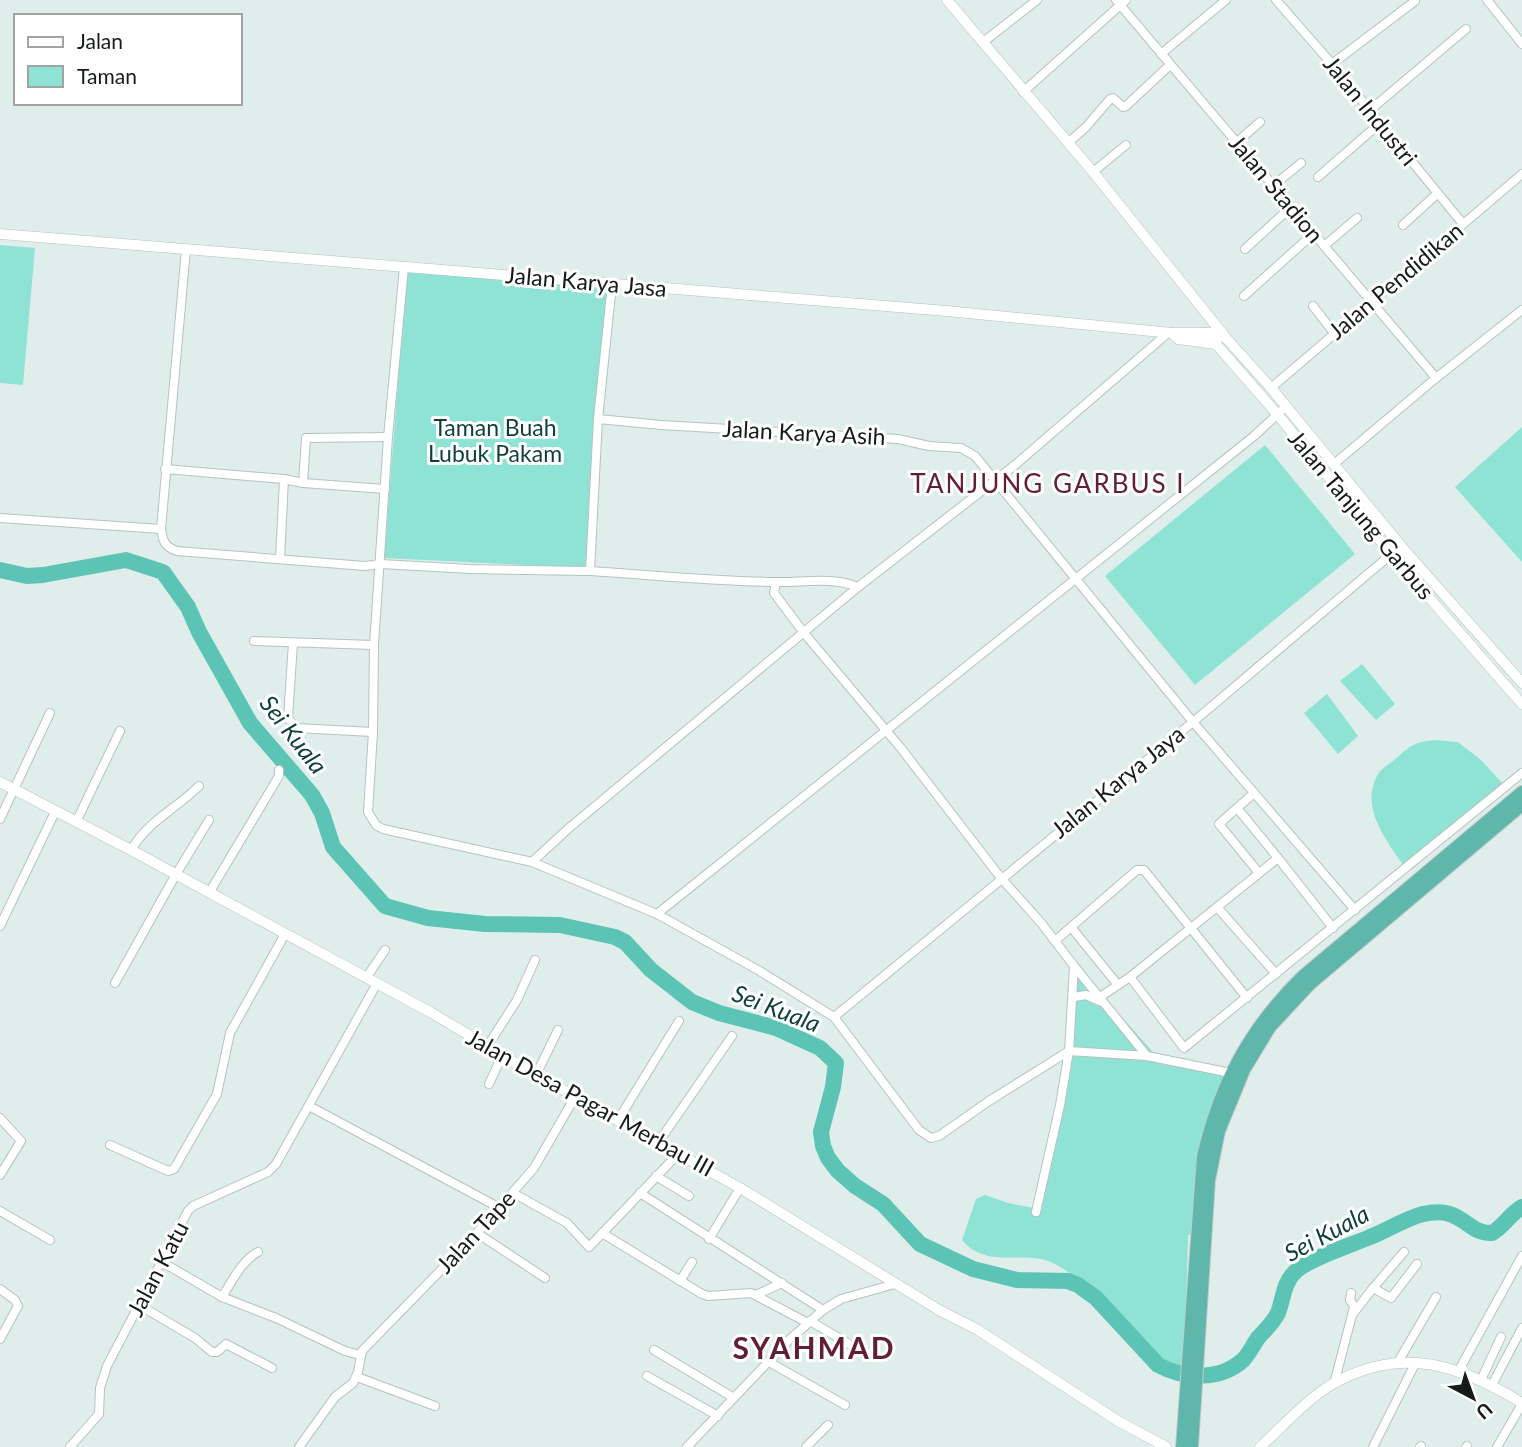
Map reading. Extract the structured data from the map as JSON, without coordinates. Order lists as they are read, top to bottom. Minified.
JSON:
{"streets":{"street":["Jalan Industri","Jalan Stadion","Jalan Pendidikan","Jalan Karya Jasa","Jalan Karya Asih","Jalan Tanjung Garbus","Jalan Karya Jaya","Jalan Desa Pagar Merbau III","Jalan Tape","Jalan Katu"]},"crossings":[["Jalan Industri","Jalan Pendidikan"],["Jalan Stadion","Jalan Pendidikan"],["Jalan Pendidikan","Jalan Tanjung Garbus"],["Jalan Karya Jasa","Jalan Tanjung Garbus"],["Jalan Karya Asih","Jalan Karya Jaya"],["Jalan Tanjung Garbus","Jalan Karya Jaya"],["Jalan Desa Pagar Merbau III","Jalan Tape"],["Jalan Desa Pagar Merbau III","Jalan Katu"]],"districts":["TANJUNG GARBUS I","SYAHMAD"],"water":["Sei Kuala"],"parks":["Taman Buah Lubuk Pakam"],"legend":["Jalan","Taman"],"north":"bottom right"}
